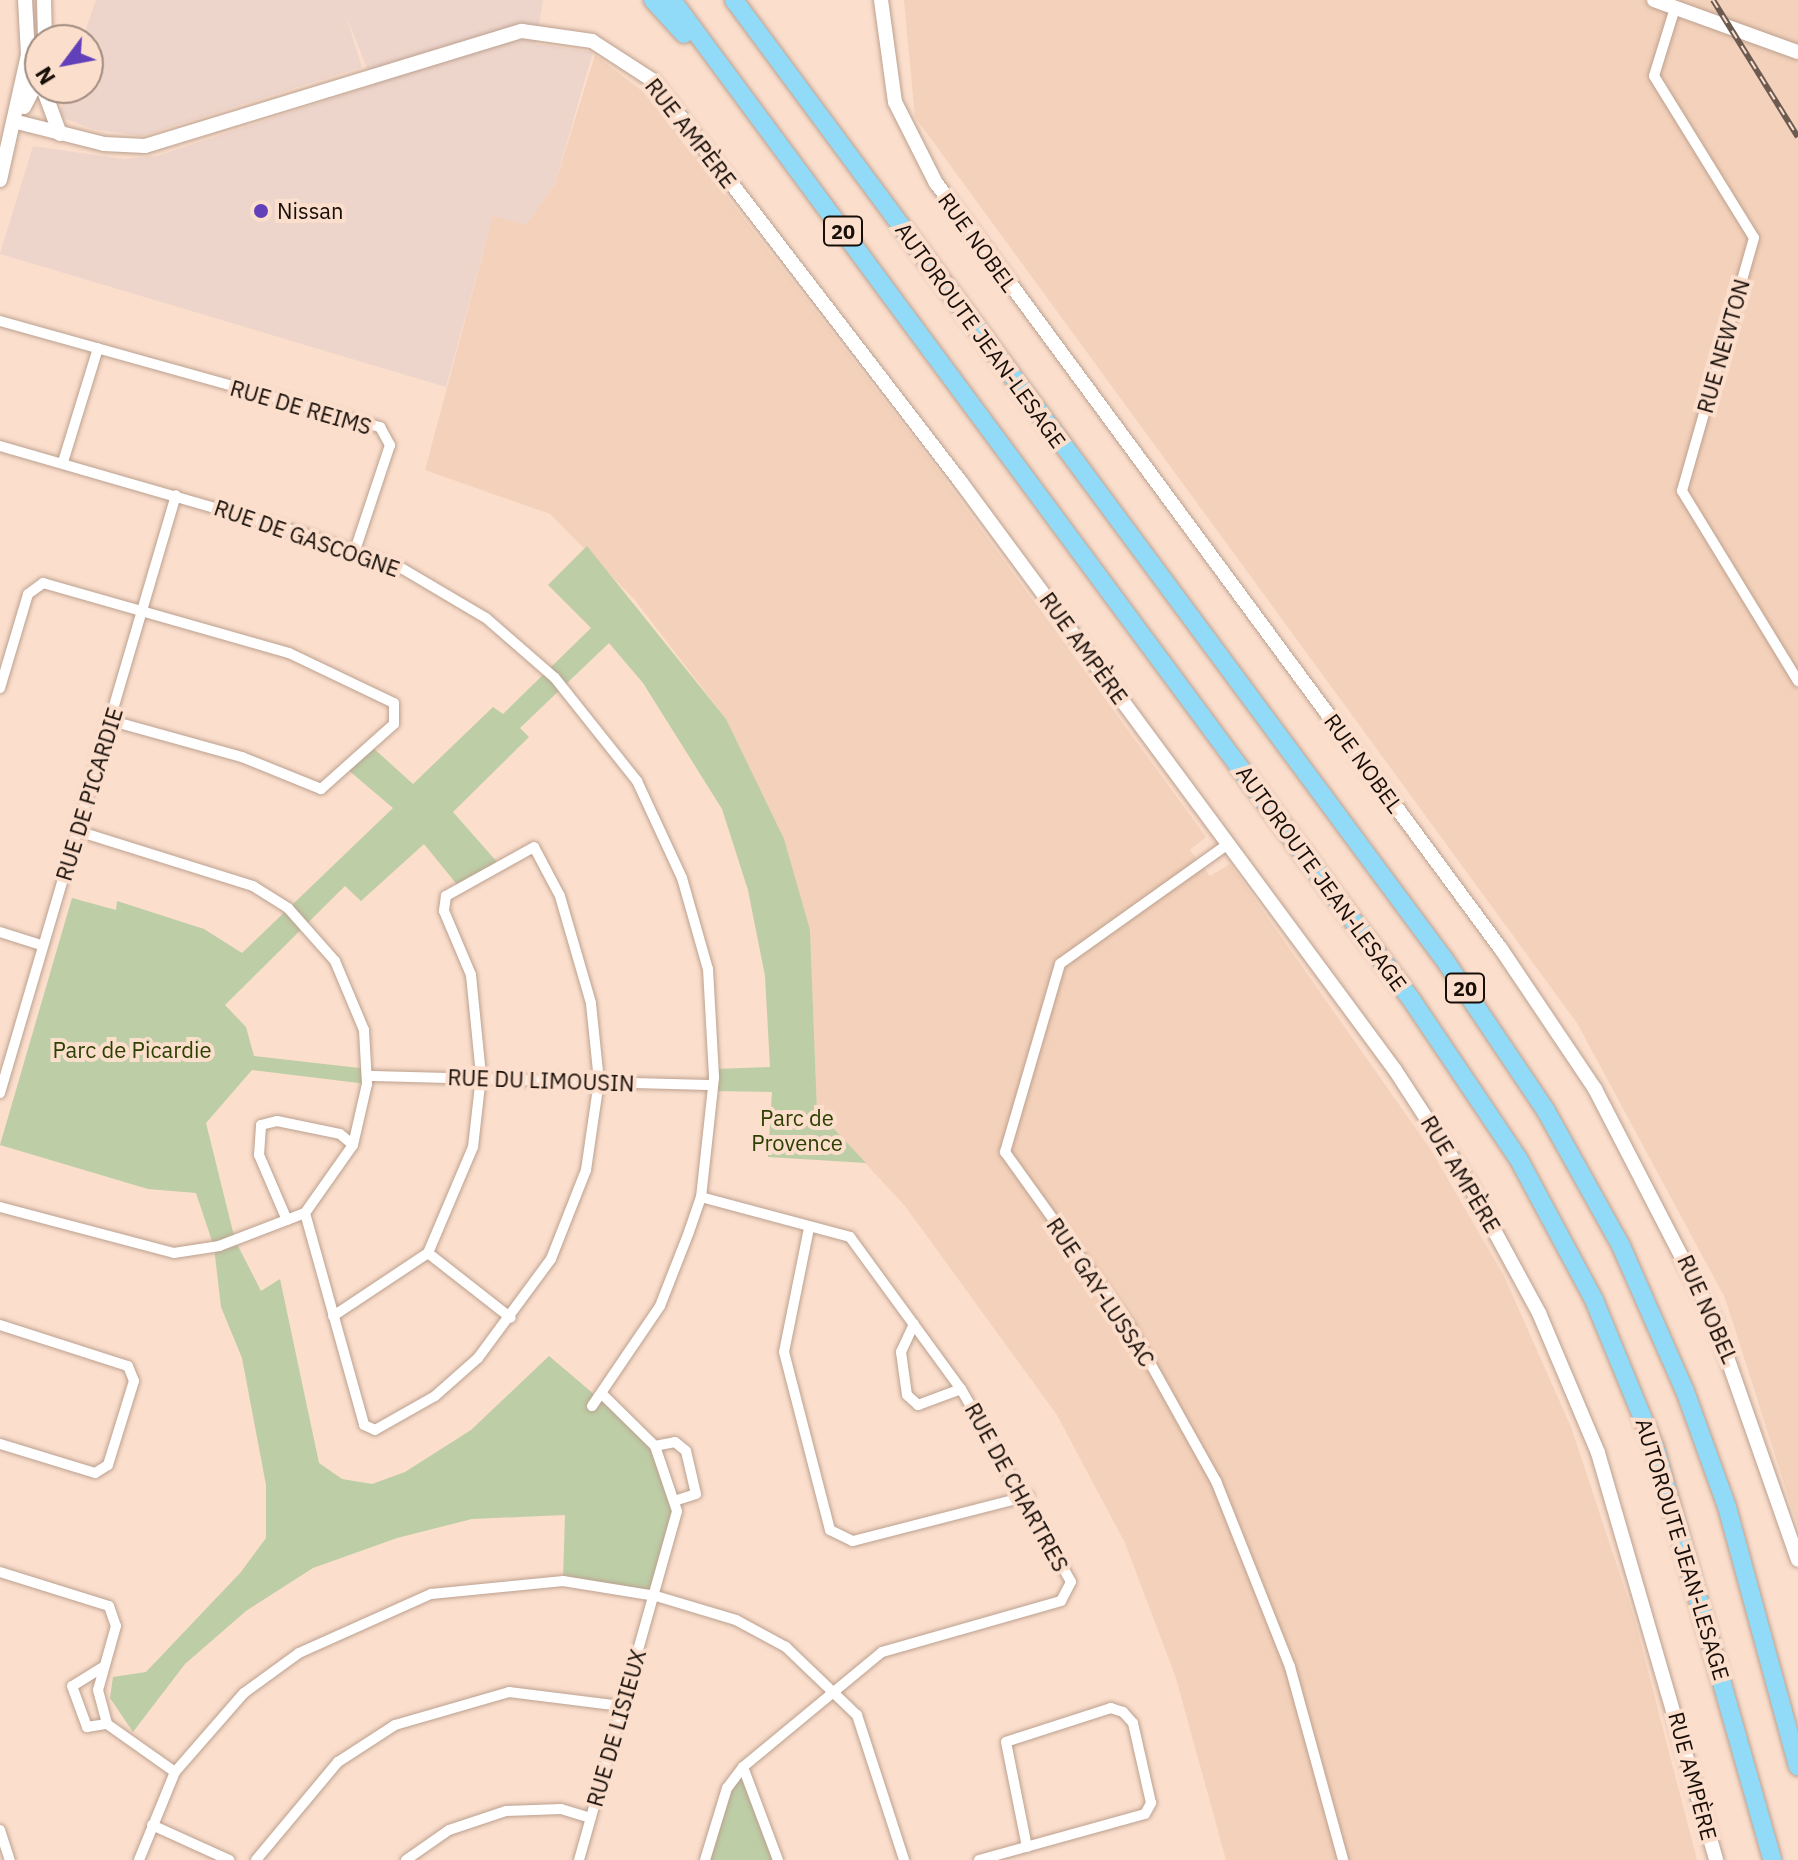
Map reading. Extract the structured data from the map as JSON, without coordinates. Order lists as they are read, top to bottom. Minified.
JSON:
{"streets":{"highway":["20","AUTOROUTE JEAN-LESAGE"],"street":["RUE AMPÈRE","RUE NOBEL","RUE NEWTON","RUE DE REIMS","RUE DE GASCOGNE","RUE DE PICARDIE","RUE DU LIMOUSIN","RUE GAY-LUSSAC","RUE DE CHARTRES","RUE DE LISIEUX"]},"crossings":[["RUE AMPÈRE","RUE GAY-LUSSAC"],["RUE DE REIMS","RUE DE GASCOGNE"],["RUE DE GASCOGNE","RUE DE PICARDIE"],["RUE DE GASCOGNE","RUE DU LIMOUSIN"],["RUE DE GASCOGNE","RUE DE CHARTRES"]],"parks":["Parc de Picardie","Parc de Provence"],"places":["Nissan"],"north":"bottom left"}
